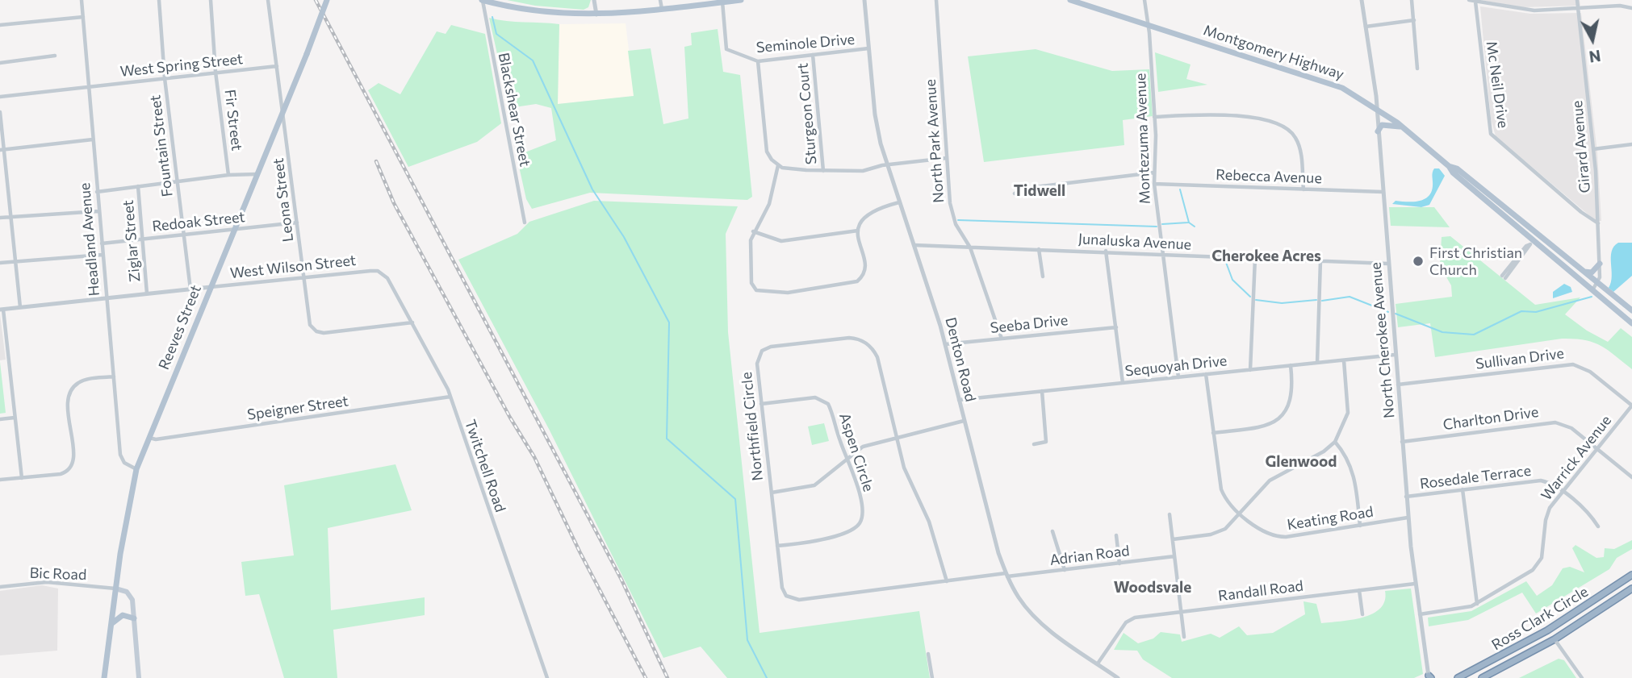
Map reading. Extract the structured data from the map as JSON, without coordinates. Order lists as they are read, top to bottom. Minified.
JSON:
{"streets":{"highway":["Ross Clark Circle"],"main road":["Montgomery Highway","Reeves Street"],"street":["Seminole Drive","West Spring Street","Mc Neil Drive","Blackshear Street","Sturgeon Court","Fir Street","Montezuma Avenue","North Park Avenue","Fountain Street","Girard Avenue","Rebecca Avenue","Leona Street","Redoak Street","Headland Avenue","Ziglar Street","Junaluska Avenue","West Wilson Street","Seeba Drive","North Cherokee Avenue","Sullivan Drive","Denton Road","Sequoyah Drive","Speigner Street","Charlton Drive","Northfield Circle","Aspen Circle","Warrick Avenue","Twitchell Road","Rosedale Terrace","Keating Road","Adrian Road","Bic Road","Randall Road"]},"crossings":[["Seminole Drive","Sturgeon Court"],["Seminole Drive","Denton Road"],["Montgomery Highway","Montezuma Avenue"],["Montgomery Highway","Girard Avenue"],["Montgomery Highway","North Cherokee Avenue"],["West Spring Street","Fir Street"],["West Spring Street","Fountain Street"],["West Spring Street","Leona Street"],["West Spring Street","Headland Avenue"],["Mc Neil Drive","Girard Avenue"],["Montezuma Avenue","Rebecca Avenue"],["Montezuma Avenue","Junaluska Avenue"],["Montezuma Avenue","Sequoyah Drive"],["North Park Avenue","Junaluska Avenue"],["North Park Avenue","Seeba Drive"],["Fountain Street","Redoak Street"],["Fountain Street","West Wilson Street"],["Rebecca Avenue","North Cherokee Avenue"],["Leona Street","Redoak Street"],["Leona Street","West Wilson Street"],["Leona Street","Reeves Street"],["Leona Street","Twitchell Road"],["Redoak Street","Headland Avenue"],["Redoak Street","Ziglar Street"],["Redoak Street","Reeves Street"],["Headland Avenue","West Wilson Street"],["Headland Avenue","Reeves Street"],["Ziglar Street","West Wilson Street"],["Junaluska Avenue","North Cherokee Avenue"],["Junaluska Avenue","Denton Road"],["West Wilson Street","Reeves Street"],["West Wilson Street","Twitchell Road"],["Seeba Drive","Denton Road"],["Reeves Street","Speigner Street"],["Reeves Street","Bic Road"],["North Cherokee Avenue","Sullivan Drive"],["North Cherokee Avenue","Sequoyah Drive"],["North Cherokee Avenue","Charlton Drive"],["North Cherokee Avenue","Warrick Avenue"],["North Cherokee Avenue","Rosedale Terrace"],["North Cherokee Avenue","Keating Road"],["North Cherokee Avenue","Randall Road"],["Sullivan Drive","Warrick Avenue"],["Denton Road","Sequoyah Drive"],["Denton Road","Northfield Circle"],["Denton Road","Adrian Road"],["Denton Road","Randall Road"],["Sequoyah Drive","Keating Road"],["Speigner Street","Twitchell Road"],["Charlton Drive","Warrick Avenue"],["Northfield Circle","Aspen Circle"],["Northfield Circle","Adrian Road"],["Warrick Avenue","Rosedale Terrace"]],"districts":["Tidwell","Cherokee Acres","Glenwood","Woodsvale"],"places":["First Christian Church"],"north":"bottom"}
